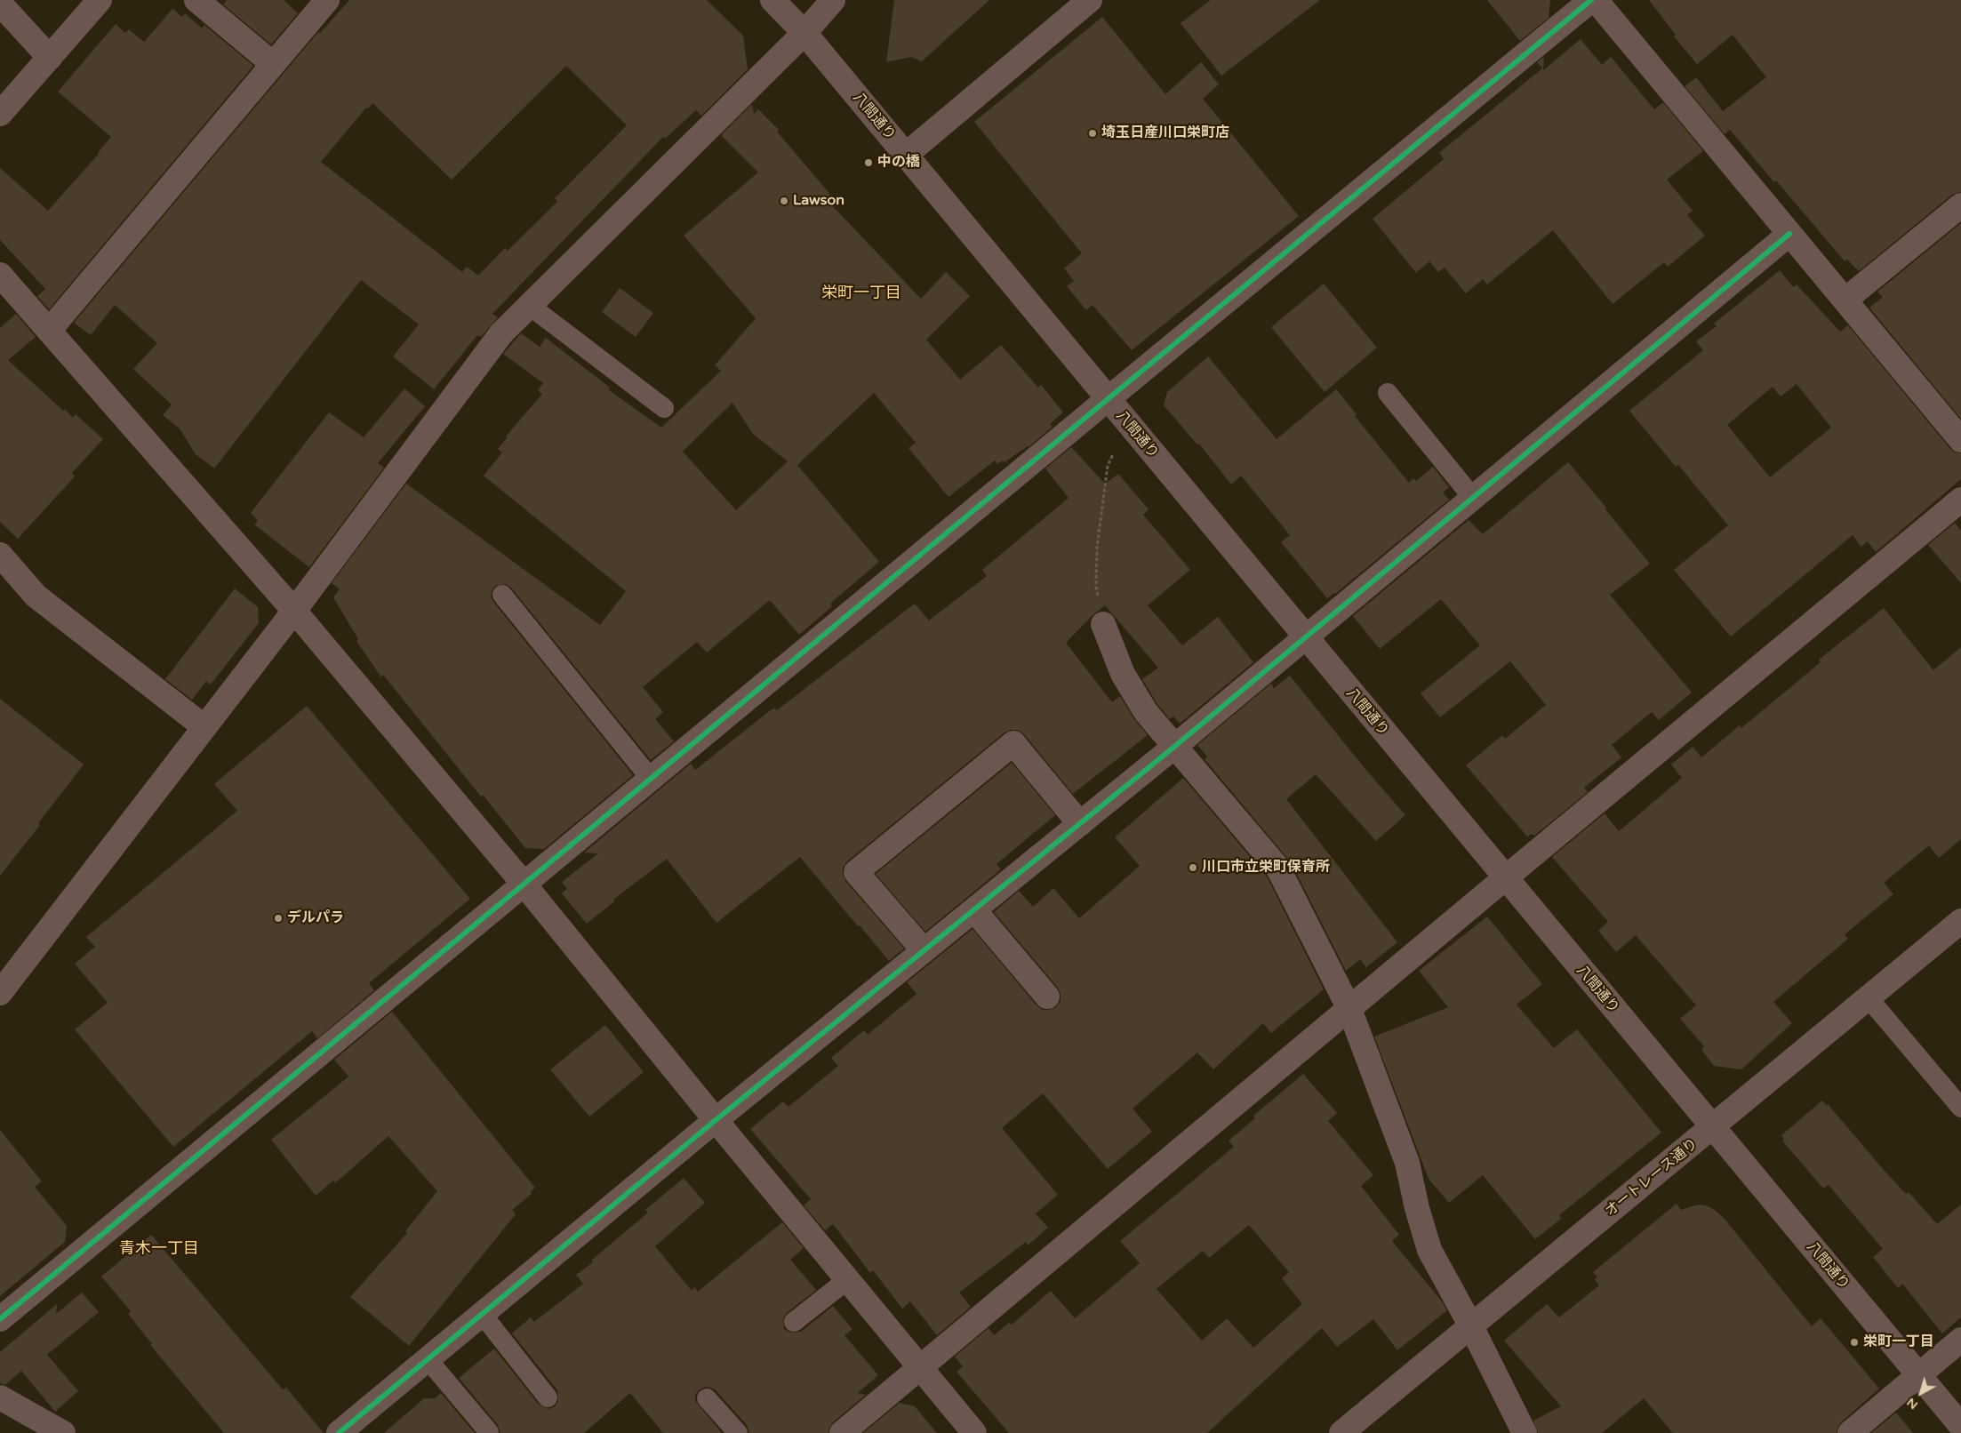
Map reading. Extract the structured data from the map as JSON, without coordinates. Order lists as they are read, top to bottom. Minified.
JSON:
{"streets":{"street":["八間通り","オートレース通り"]},"crossings":[["八間通り","オートレース通り"]],"districts":["栄町一丁目","青木一丁目"],"places":["埼玉日産川口栄町店","中の橋","Lawson","川口市立栄町保育所","デルパラ","栄町一丁目"],"north":"bottom left"}
